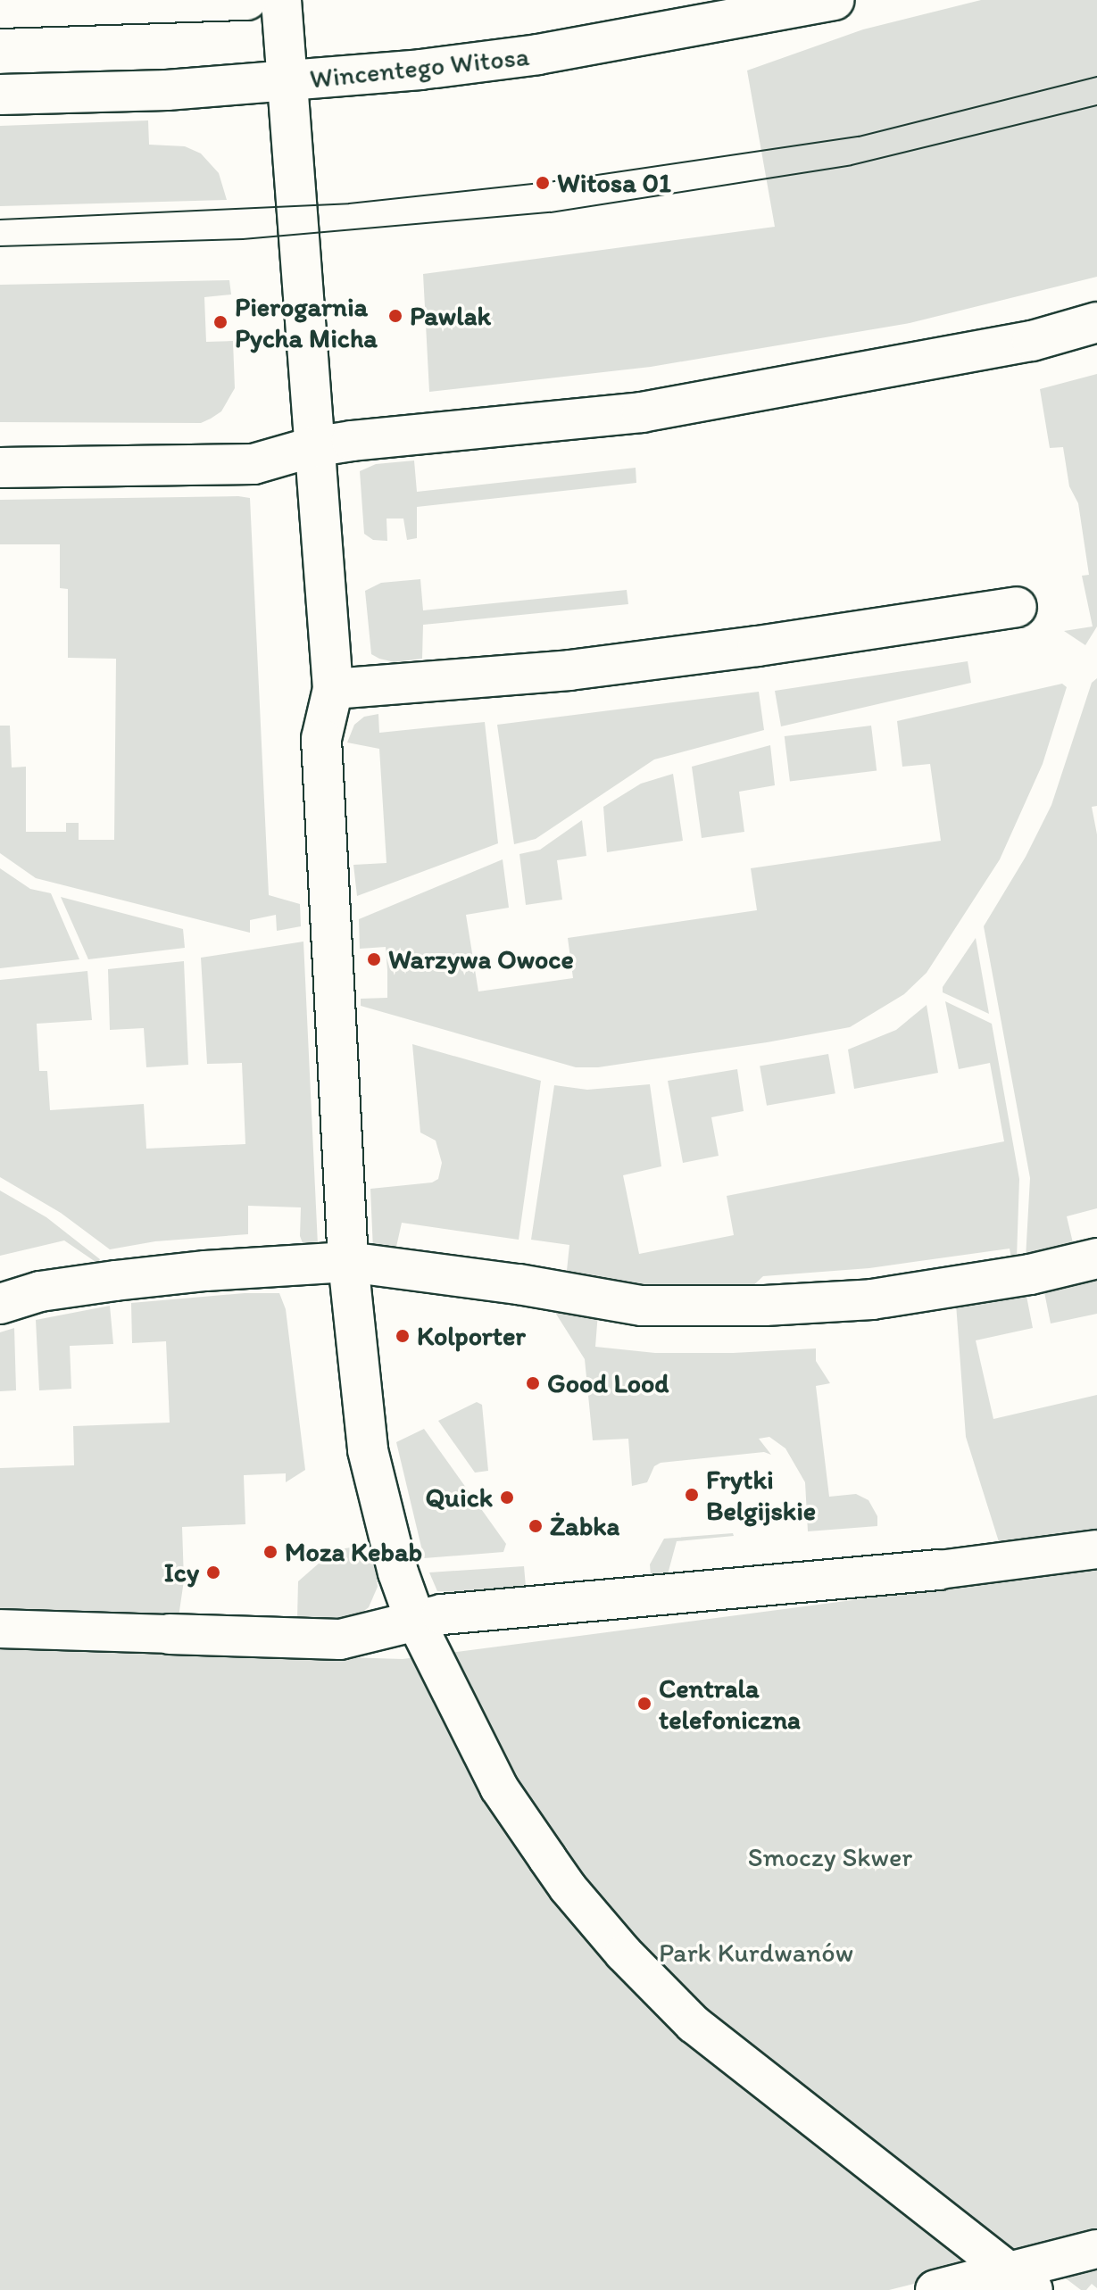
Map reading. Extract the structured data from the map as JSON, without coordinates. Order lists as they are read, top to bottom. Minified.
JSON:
{"streets":{"street":["Wincentego Witosa"]},"parks":["Smoczy Skwer","Park Kurdwanów"],"places":["Witosa 01","Pawlak","Pierogarnia Pycha Micha","Warzywa Owoce","Kolporter","Good Lood","Frytki Belgijskie","Quick","Żabka","Moza Kebab","Icy","Centrala telefoniczna"]}
